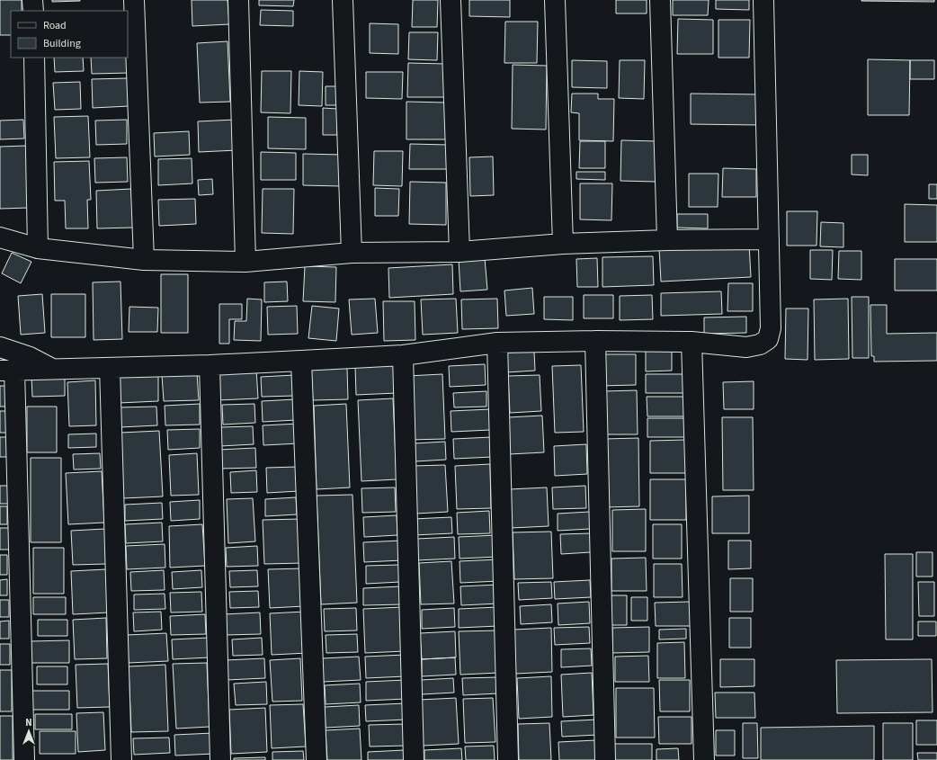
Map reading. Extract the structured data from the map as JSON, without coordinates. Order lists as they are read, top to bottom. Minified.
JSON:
{"legend":["Road","Building"],"north":"top"}
